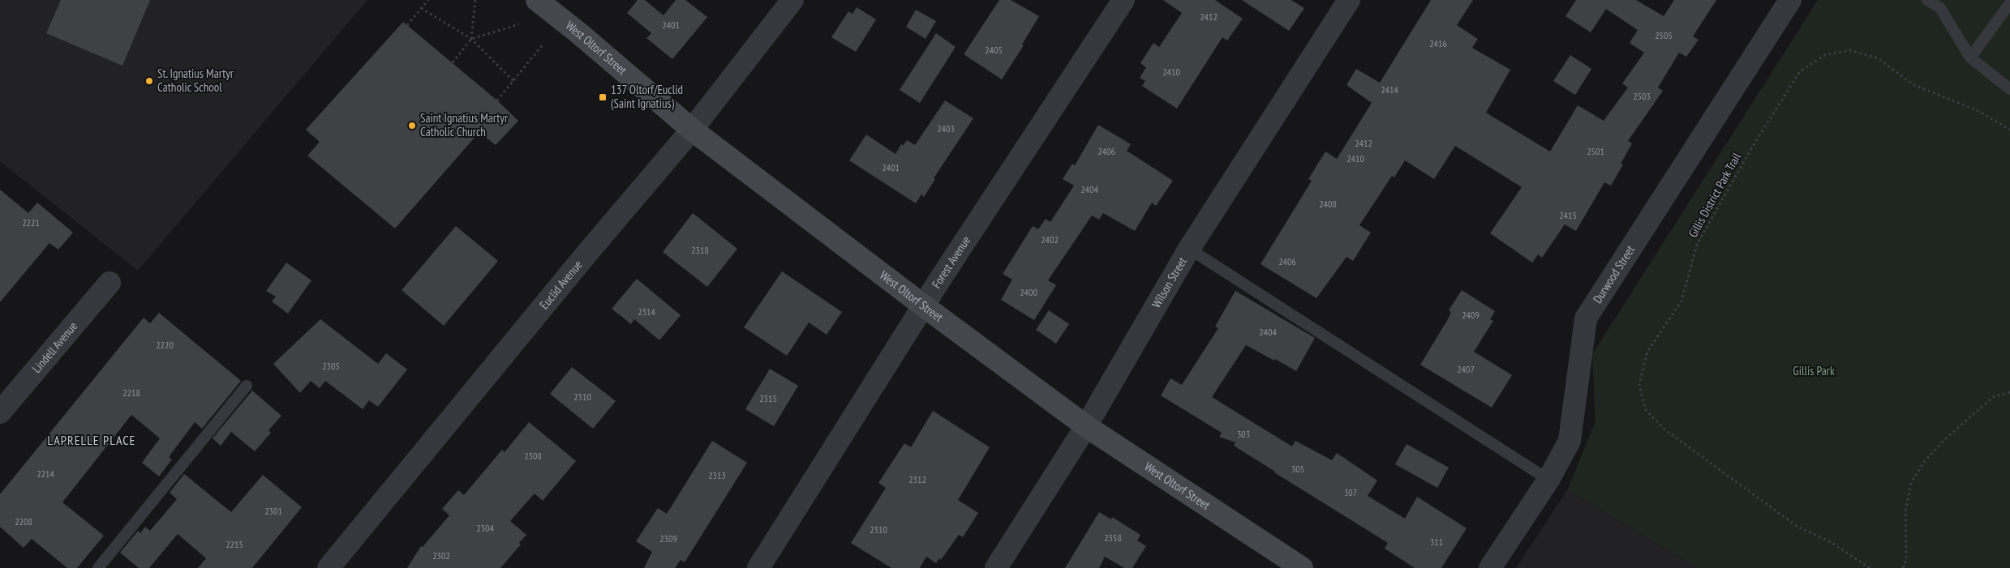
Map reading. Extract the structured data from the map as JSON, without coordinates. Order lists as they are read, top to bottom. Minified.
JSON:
{"streets":{"main road":["West Oltorf Street"],"street":["Forest Avenue","Durwood Street","Wilson Street","Euclid Avenue","Lindell Avenue"],"path":["Gillis District Park Trail"]},"crossings":[["West Oltorf Street","Forest Avenue"],["West Oltorf Street","Wilson Street"],["West Oltorf Street","Euclid Avenue"]],"districts":["LAPRELLE PLACE"],"parks":["Gillis Park"],"places":{"other":["St. Ignatius Martyr Catholic School","Saint Ignatius Martyr Catholic Church"],"transit":["137 Oltorf/Euclid (Saint Ignatius)"]},"house_numbers":["2412","2401","2505","2416","2405","2410","2414","2503","2403","2412","2406","2501","2410","2401","2404","2408","2415","2221","2402","2318","2406","2400","2314","2409","2404","2220","2305","2407","2218","2310","2315","303","2308","305","2214","2313","2312","307","2301","2208","2304","2310","2358","2309","311","2215","2302"]}
